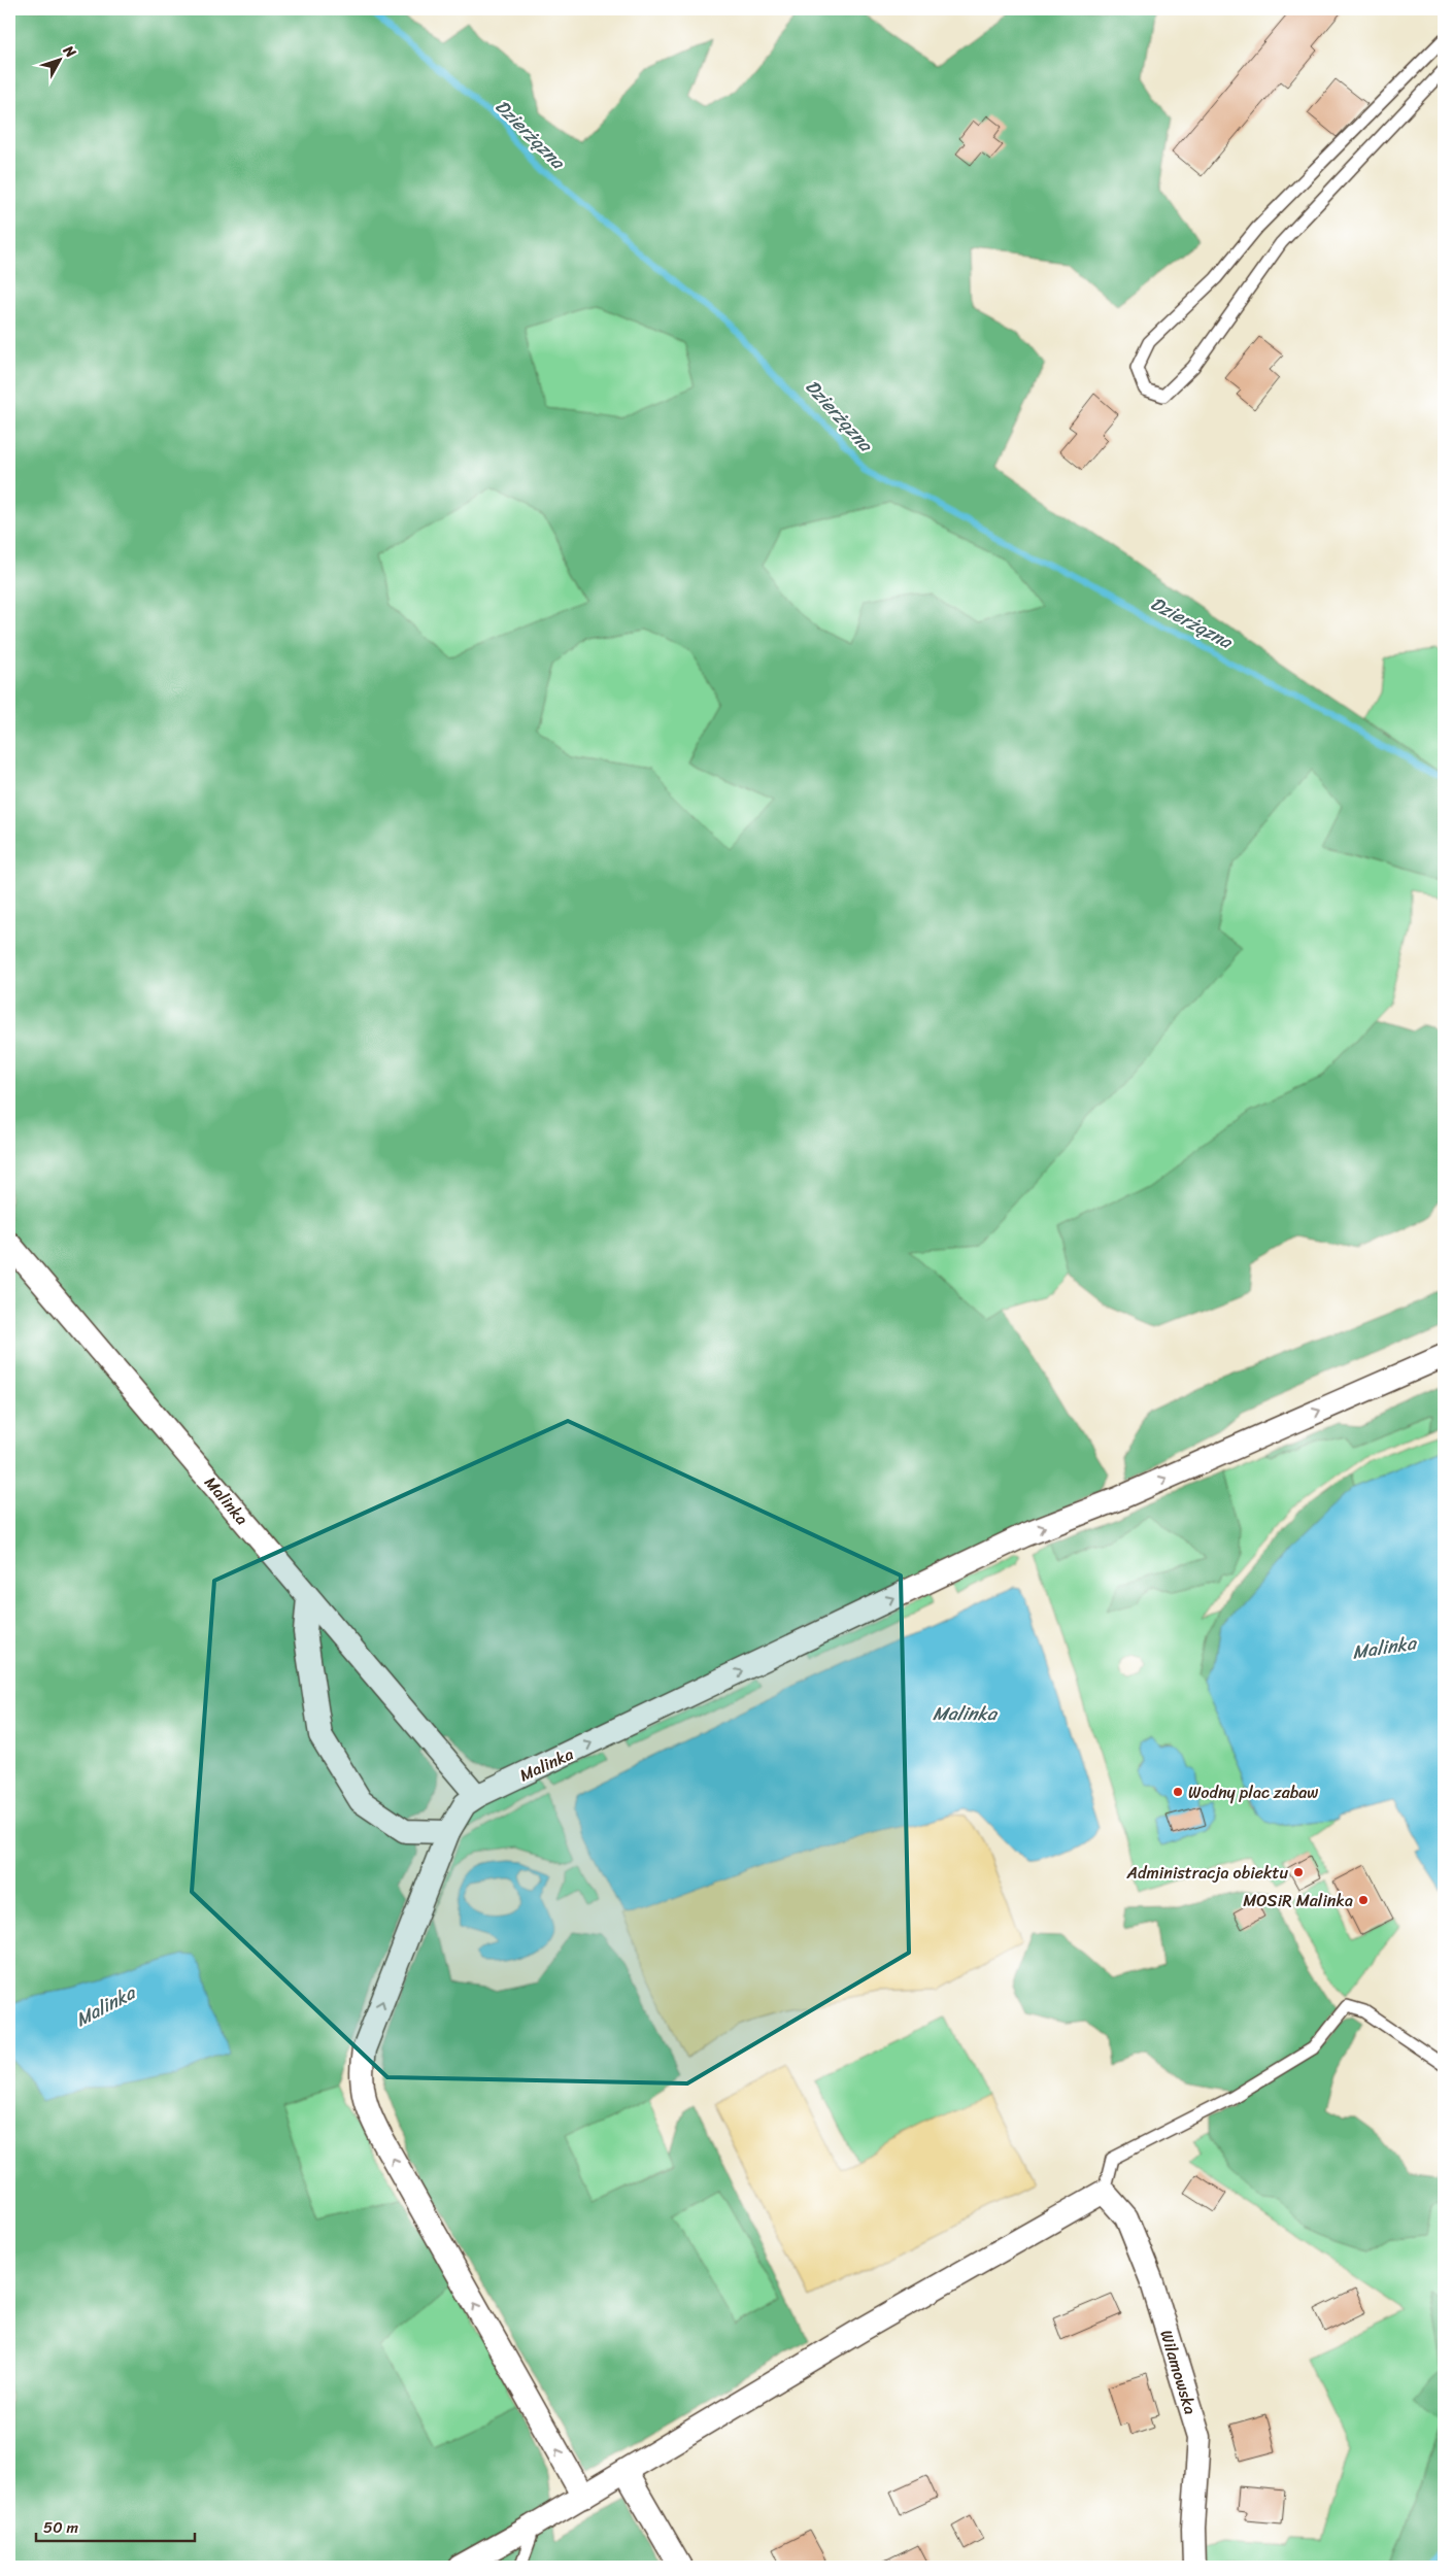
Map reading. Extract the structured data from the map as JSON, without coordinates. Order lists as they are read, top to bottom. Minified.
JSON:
{"streets":{"street":["Malinka","Wilamowska"]},"one_way":["Malinka"],"water":["Dzierżązna","Malinka"],"places":["Wodny plac zabaw","Administracja obiektu","MOSiR Malinka"],"scale_bar":"50 m","north":"top right"}
